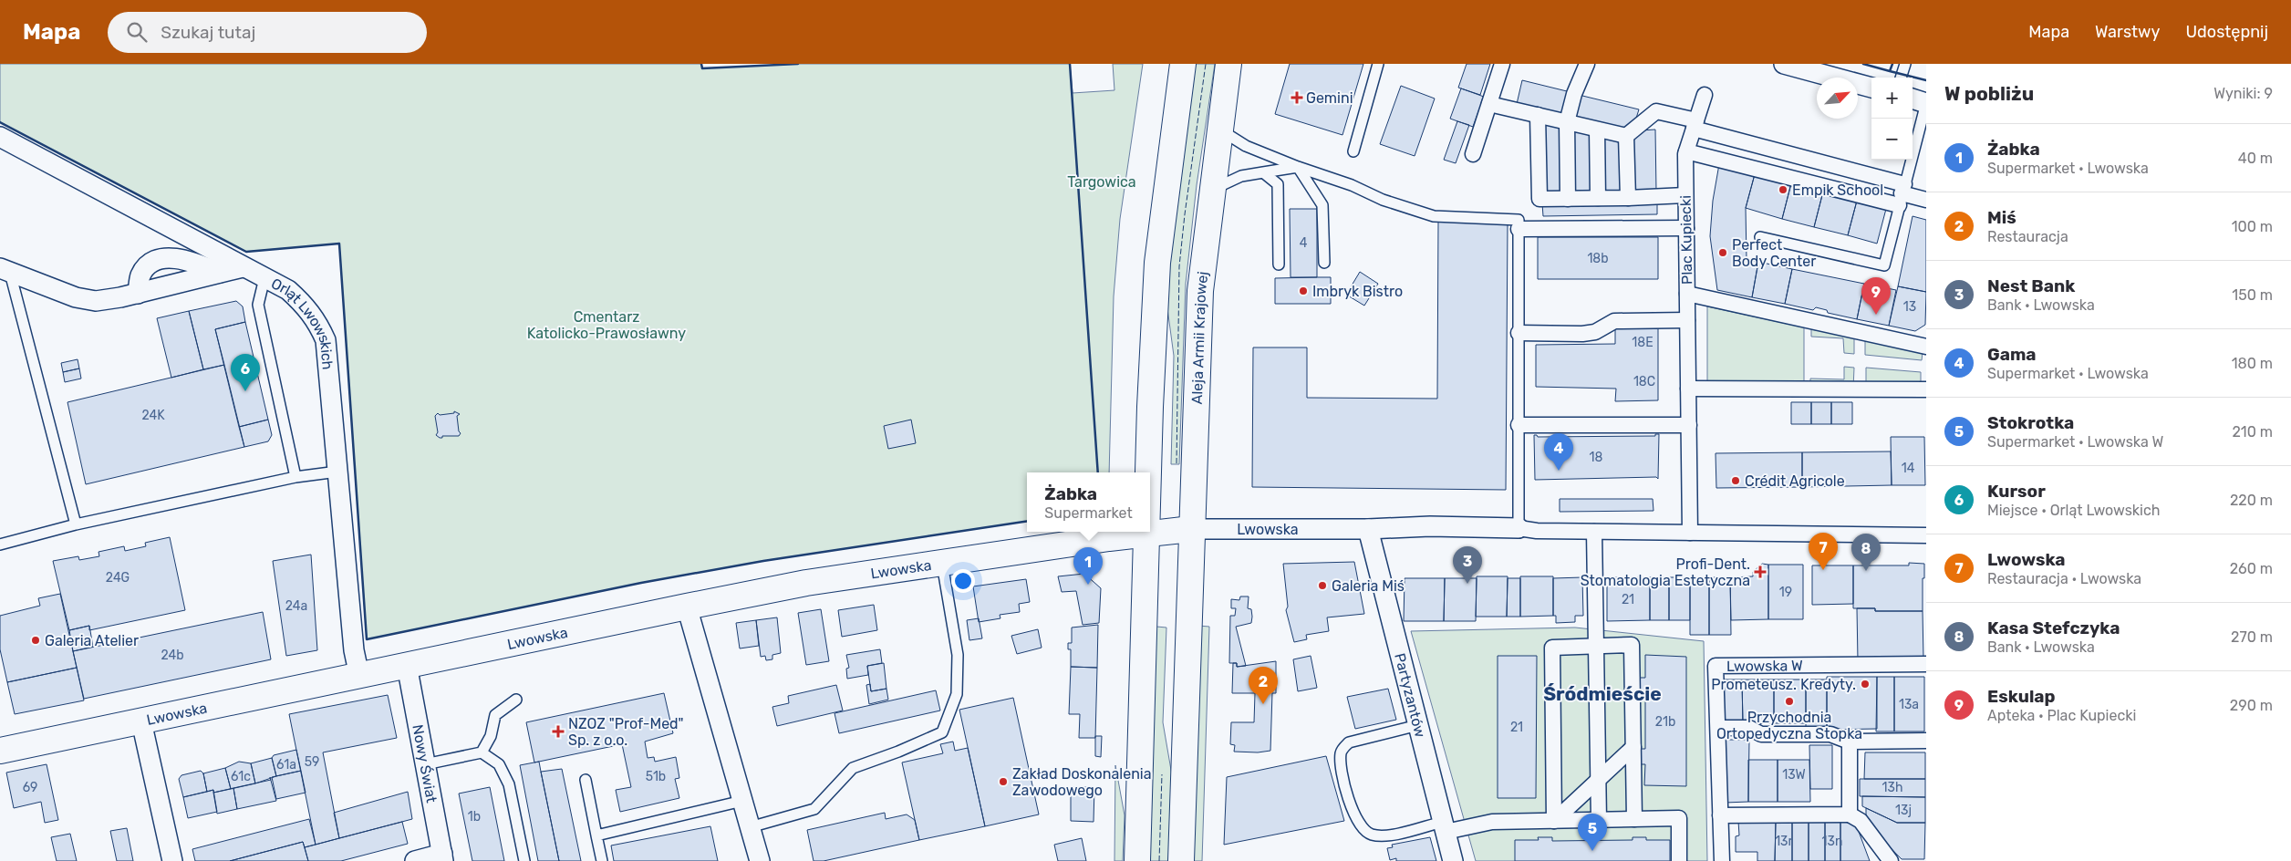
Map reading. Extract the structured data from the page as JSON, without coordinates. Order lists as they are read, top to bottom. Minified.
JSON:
{"streets":{"main road":["Aleja Armii Krajowej","Lwowska"],"street":["Plac Kupiecki","Orląt Lwowskich","Lwowska W","Partyzantów","Nowy Świat"]},"crossings":[["Plac Kupiecki","Lwowska"],["Orląt Lwowskich","Lwowska"],["Aleja Armii Krajowej","Lwowska"],["Lwowska","Partyzantów"],["Lwowska","Nowy Świat"]],"districts":["Śródmieście"],"parks":["Targowica","Cmentarz Katolicko-Prawosławny"],"places":{"health":["Gemini","Profi-Dent. Stomatologia Estetyczna","NZOZ \"Prof-Med\" Sp. z o.o."],"other":["Empik School","Perfect Body Center","Imbryk Bistro","Crédit Agricole","Galeria Miś","Galeria Atelier","Prometeusz. Kredyty.","Przychodnia Ortopedyczna Stopka","Zakład Doskonalenia Zawodowego"]},"house_numbers":["4","18b","13","18E","18C","24K","18","14","24G","19","21","24a","24b","13a","21b","21","59","61a","13W","61c","51b","69","13h","13j","1b","13r","13n"],"north":"top right","page":{"header":"Mapa","search":"Szukaj tutaj","nav":["Mapa","Warstwy","Udostępnij"],"heading":["W pobliżu","Wyniki: 9"],"map_buttons":["+","−"],"list":[{"mark":"1","name":"Żabka","note":"Supermarket · Lwowska","value":"40 m"},{"mark":"2","name":"Miś","note":"Restauracja","value":"100 m"},{"mark":"3","name":"Nest Bank","note":"Bank · Lwowska","value":"150 m"},{"mark":"4","name":"Gama","note":"Supermarket · Lwowska","value":"180 m"},{"mark":"5","name":"Stokrotka","note":"Supermarket · Lwowska W","value":"210 m"},{"mark":"6","name":"Kursor","note":"Miejsce · Orląt Lwowskich","value":"220 m"},{"mark":"7","name":"Lwowska","note":"Restauracja · Lwowska","value":"260 m"},{"mark":"8","name":"Kasa Stefczyka","note":"Bank · Lwowska","value":"270 m"},{"mark":"9","name":"Eskulap","note":"Apteka · Plac Kupiecki","value":"290 m"}],"pins":["9","6","4","7","8","3","1","2","5"],"popup":["Żabka","Supermarket"]}}
